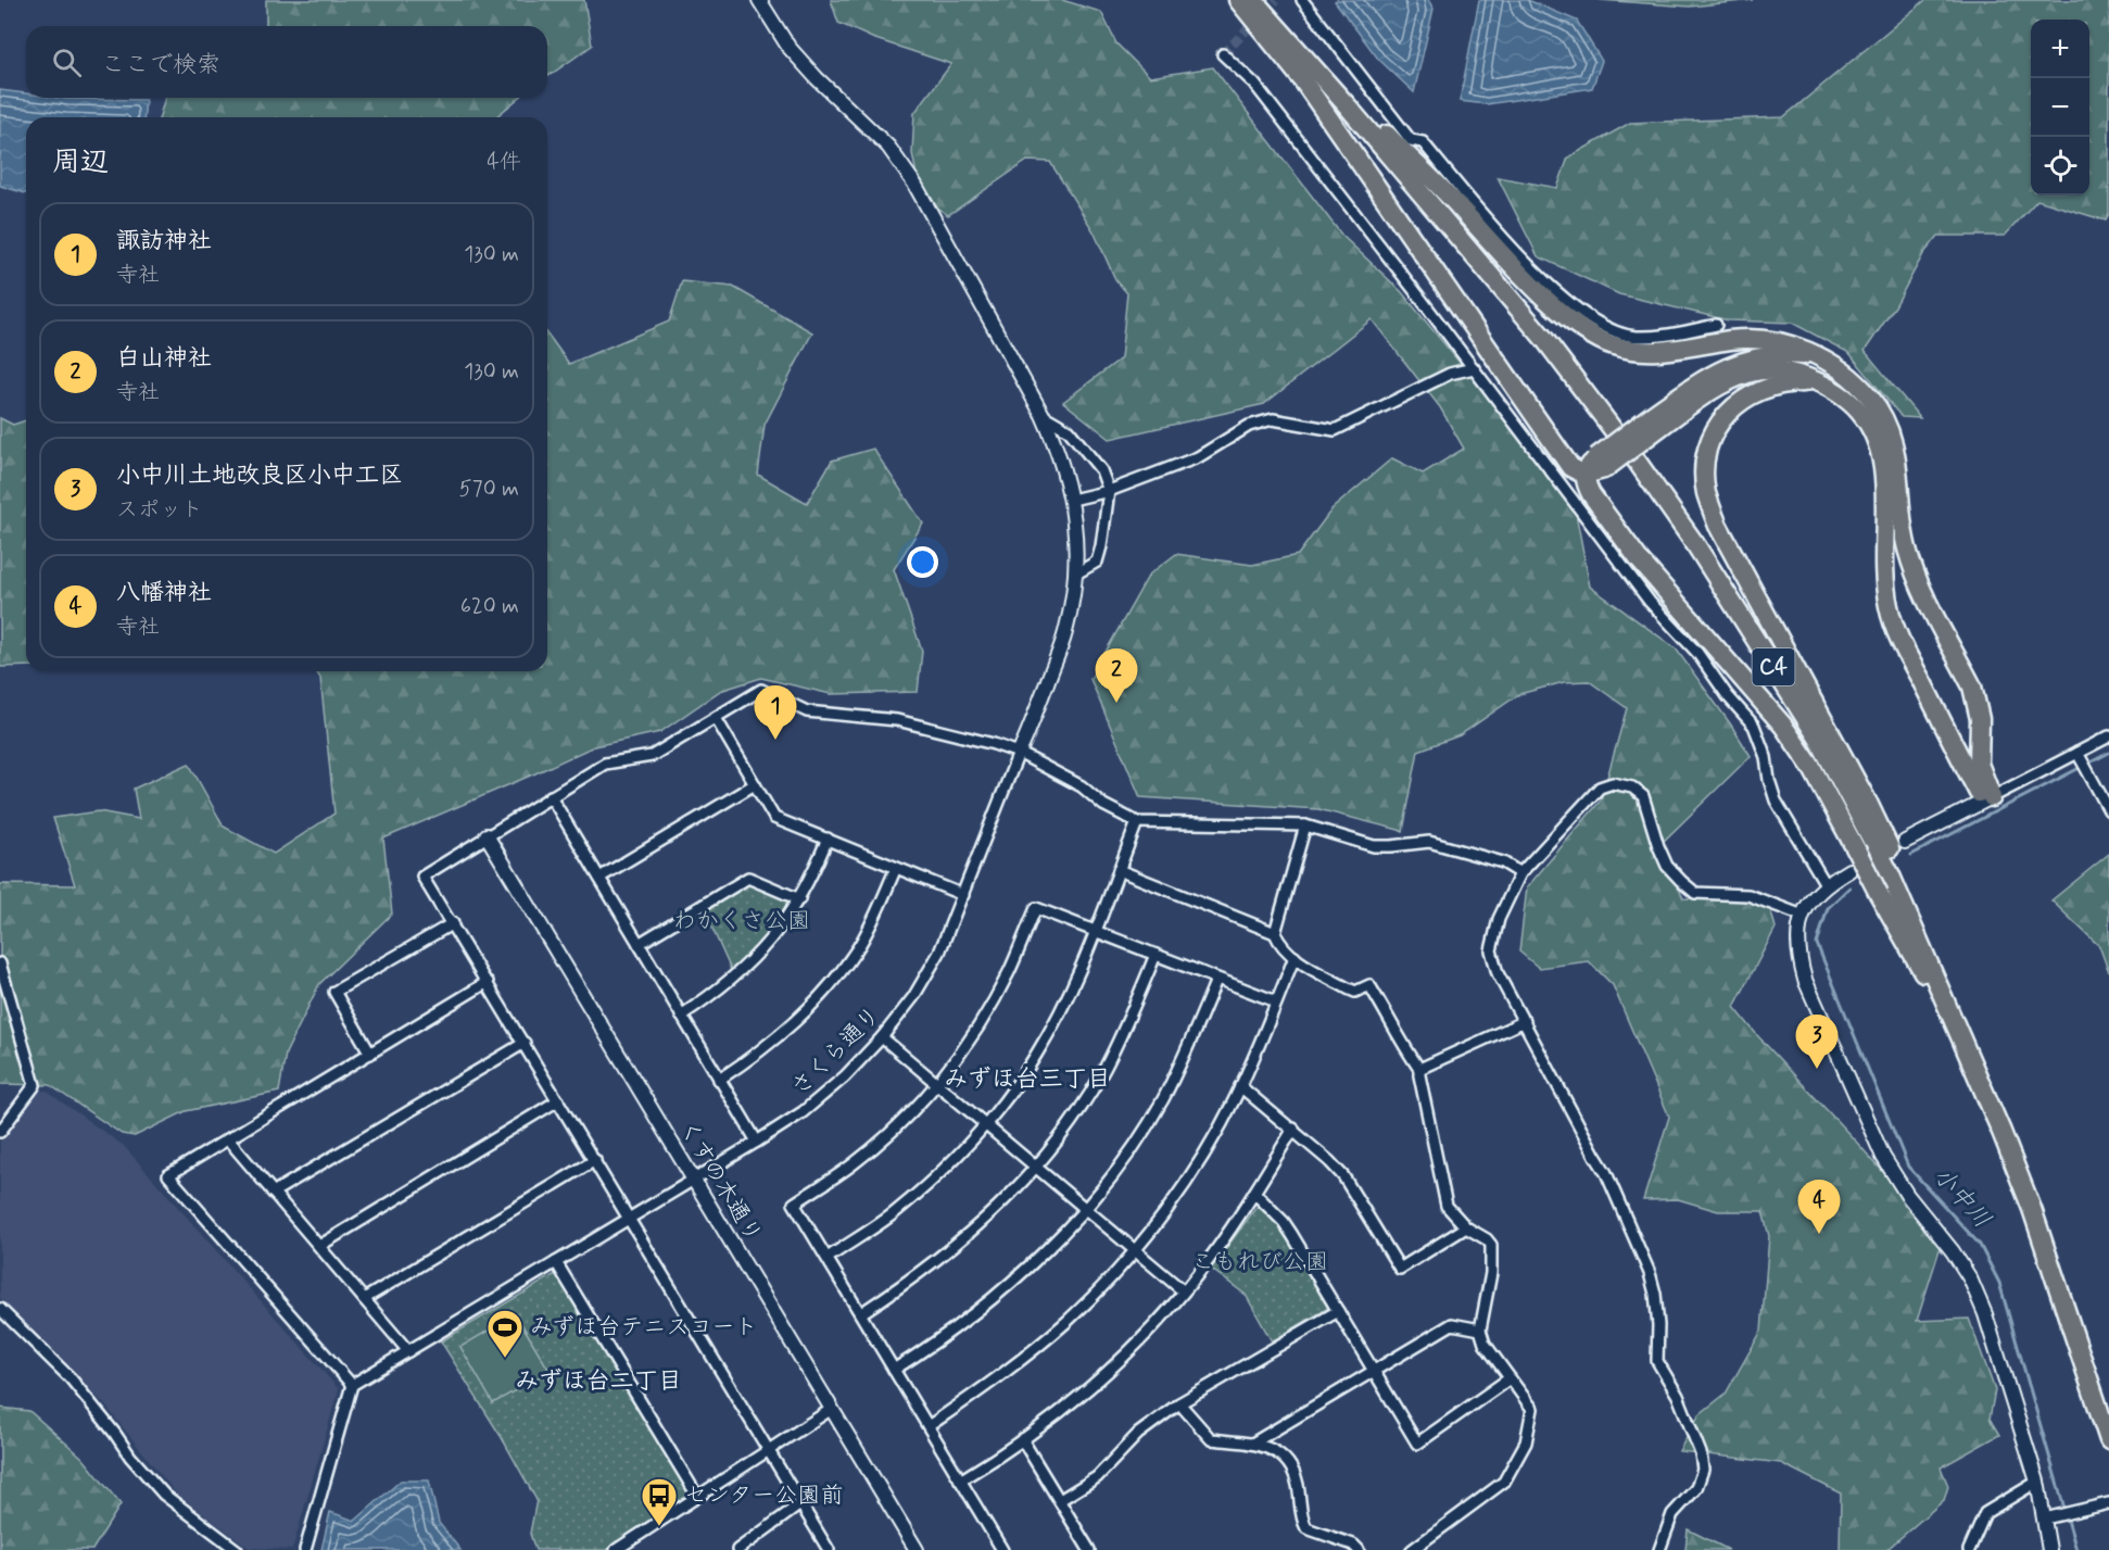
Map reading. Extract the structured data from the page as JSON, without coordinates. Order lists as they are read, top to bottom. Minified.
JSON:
{"streets":{"highway":["C4"],"street":["さくら通り","くすの木通り"]},"crossings":[["さくら通り","くすの木通り"]],"districts":["みずほ台三丁目","みずほ台二丁目"],"water":["小中川"],"parks":["わかくさ公園","こもれび公園"],"places":{"sports":["みずほ台テニスコート"],"bus stop":["センター公園前"]},"page":{"map_buttons":["+","−"],"search":"ここで検索","heading":["周辺","4件"],"list":[{"mark":"1","name":"諏訪神社","note":"寺社","value":"130 m"},{"mark":"2","name":"白山神社","note":"寺社","value":"130 m"},{"mark":"3","name":"小中川土地改良区小中工区","note":"スポット","value":"570 m"},{"mark":"4","name":"八幡神社","note":"寺社","value":"620 m"}],"pins":["2","1","3","4"]}}
